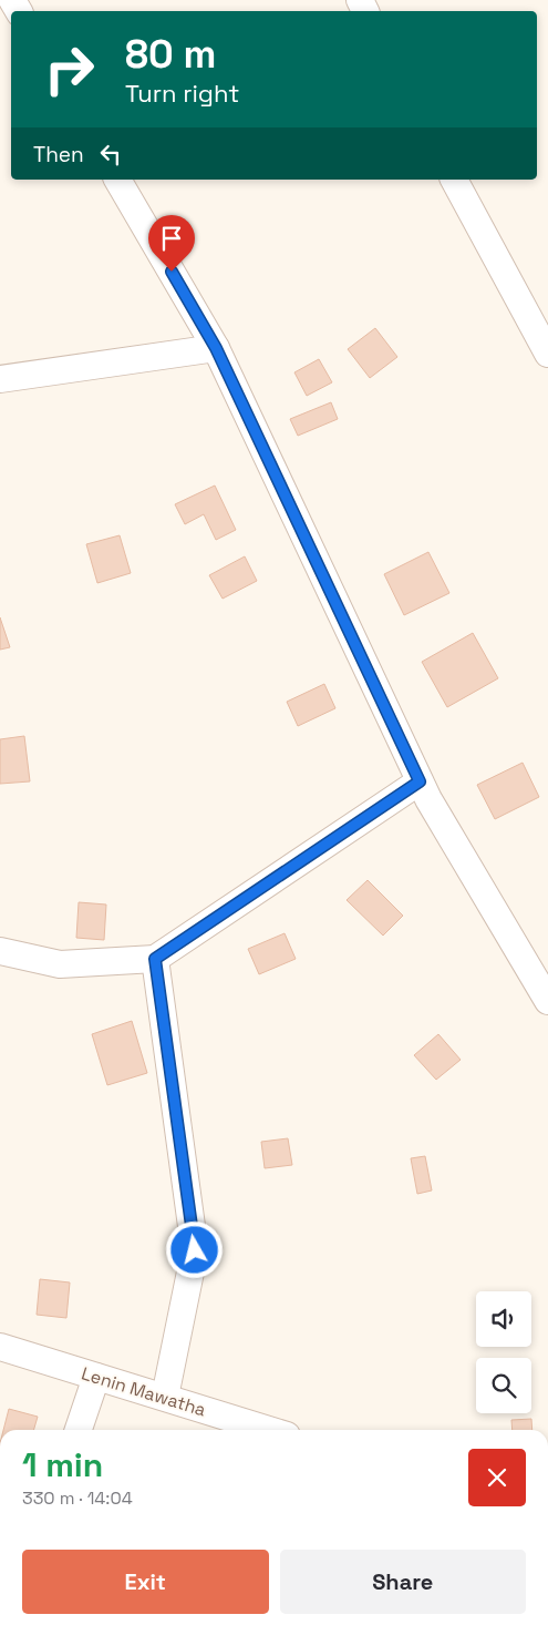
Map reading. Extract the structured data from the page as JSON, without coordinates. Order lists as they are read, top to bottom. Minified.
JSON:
{"streets":{"street":["Lenin Mawatha"]},"page":{"turn":["80 m","Turn right"],"then":"Then","heading":["1 min","330 m · 14:04"],"buttons":["Exit","Share"]}}
